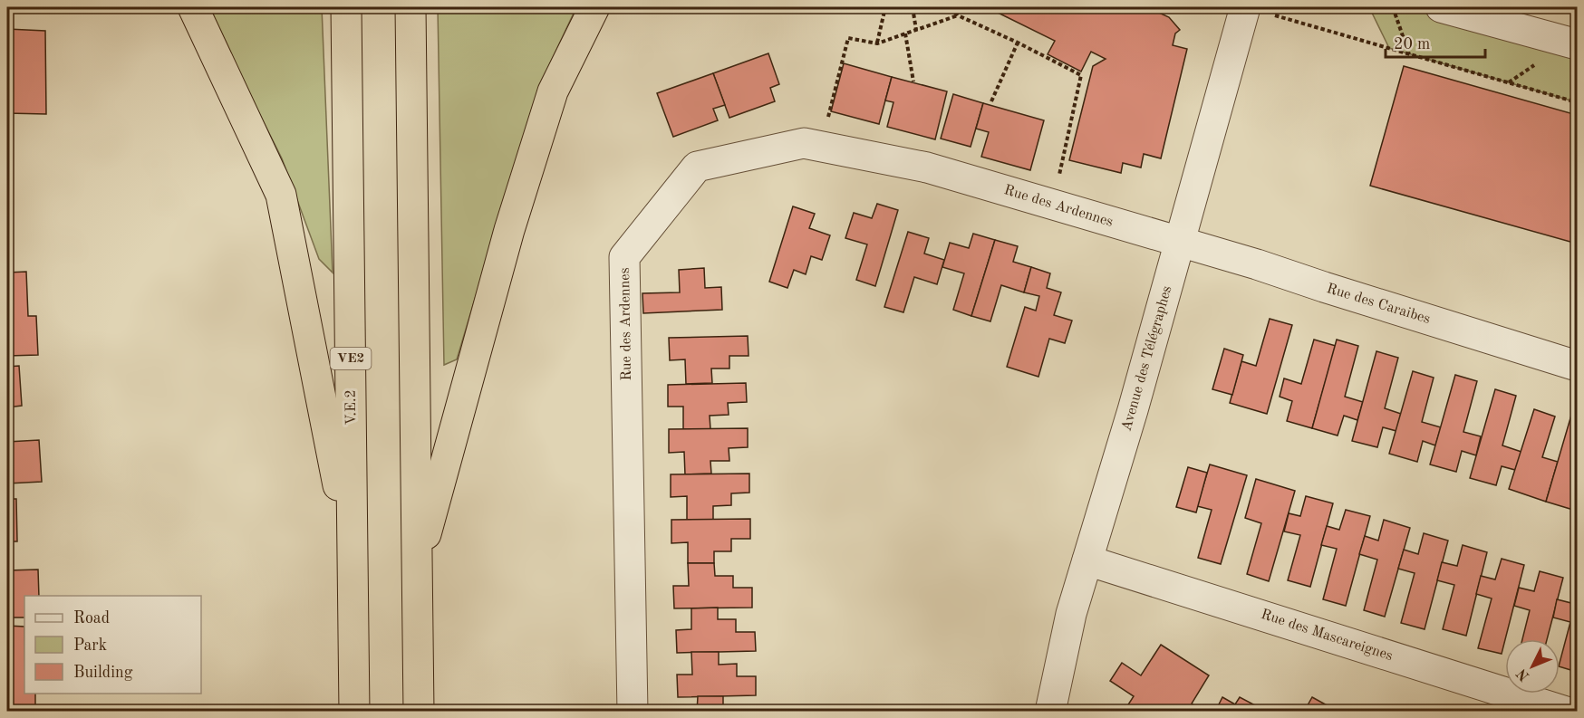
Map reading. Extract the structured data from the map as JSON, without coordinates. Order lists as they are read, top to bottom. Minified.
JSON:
{"streets":{"highway":["VE2","V.E.2"],"street":["Rue des Ardennes","Rue des Caraibes","Avenue des Télégraphes","Rue des Mascareignes"]},"crossings":[["Rue des Ardennes","Rue des Caraibes"],["Rue des Ardennes","Avenue des Télégraphes"],["Rue des Caraibes","Avenue des Télégraphes"],["Avenue des Télégraphes","Rue des Mascareignes"]],"legend":["Road","Park","Building"],"scale_bar":"20 m","north":"bottom left"}
